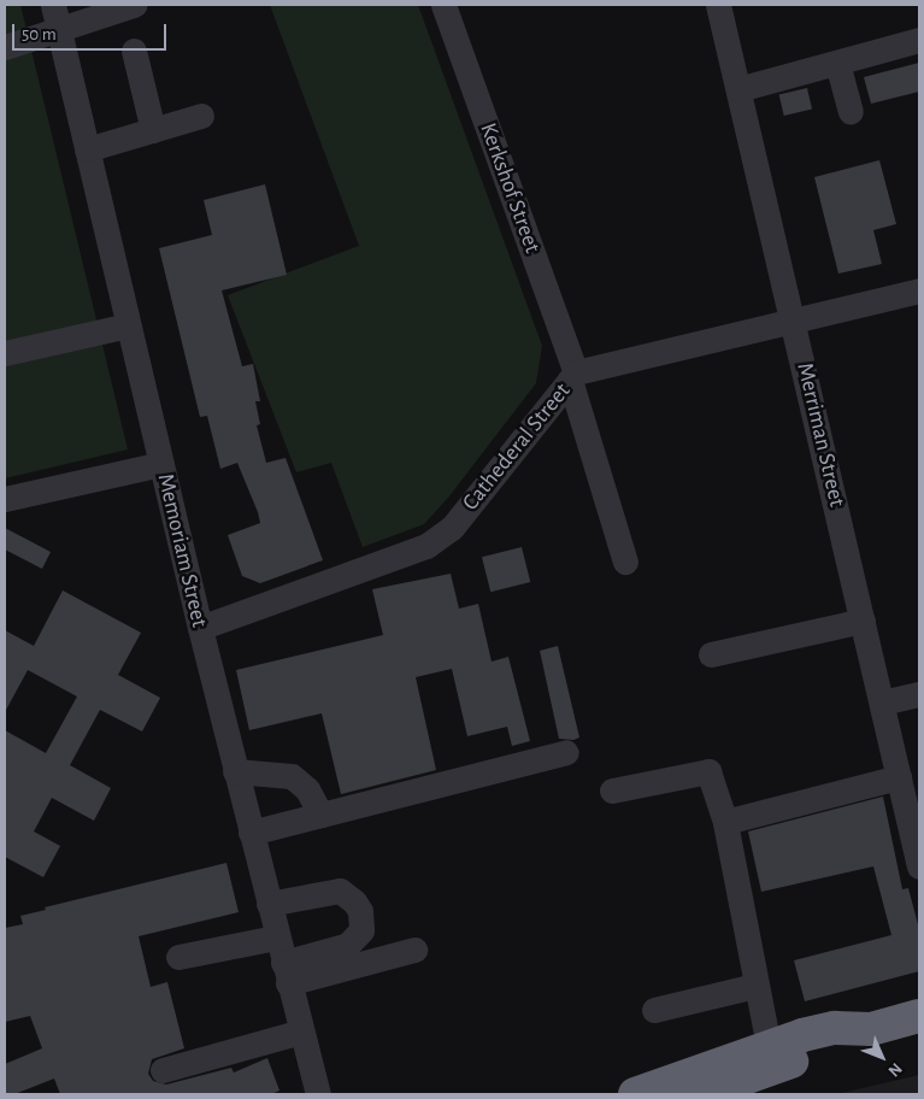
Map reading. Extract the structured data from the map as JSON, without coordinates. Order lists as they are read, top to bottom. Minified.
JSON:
{"streets":{"street":["Kerkshof Street","Merriman Street","Cathederal Street","Memoriam Street"]},"crossings":[["Kerkshof Street","Cathederal Street"],["Merriman Street","Cathederal Street"],["Cathederal Street","Memoriam Street"]],"scale_bar":"50 m","north":"bottom right"}
